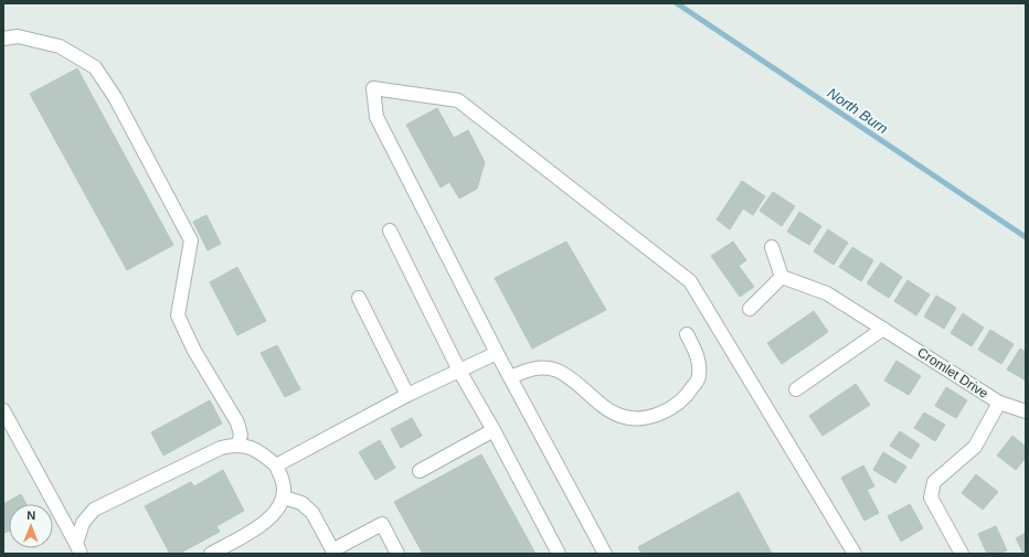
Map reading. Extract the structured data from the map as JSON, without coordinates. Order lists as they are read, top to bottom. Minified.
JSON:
{"streets":{"street":["Cromlet Drive"]},"water":["North Burn"],"north":"top"}
